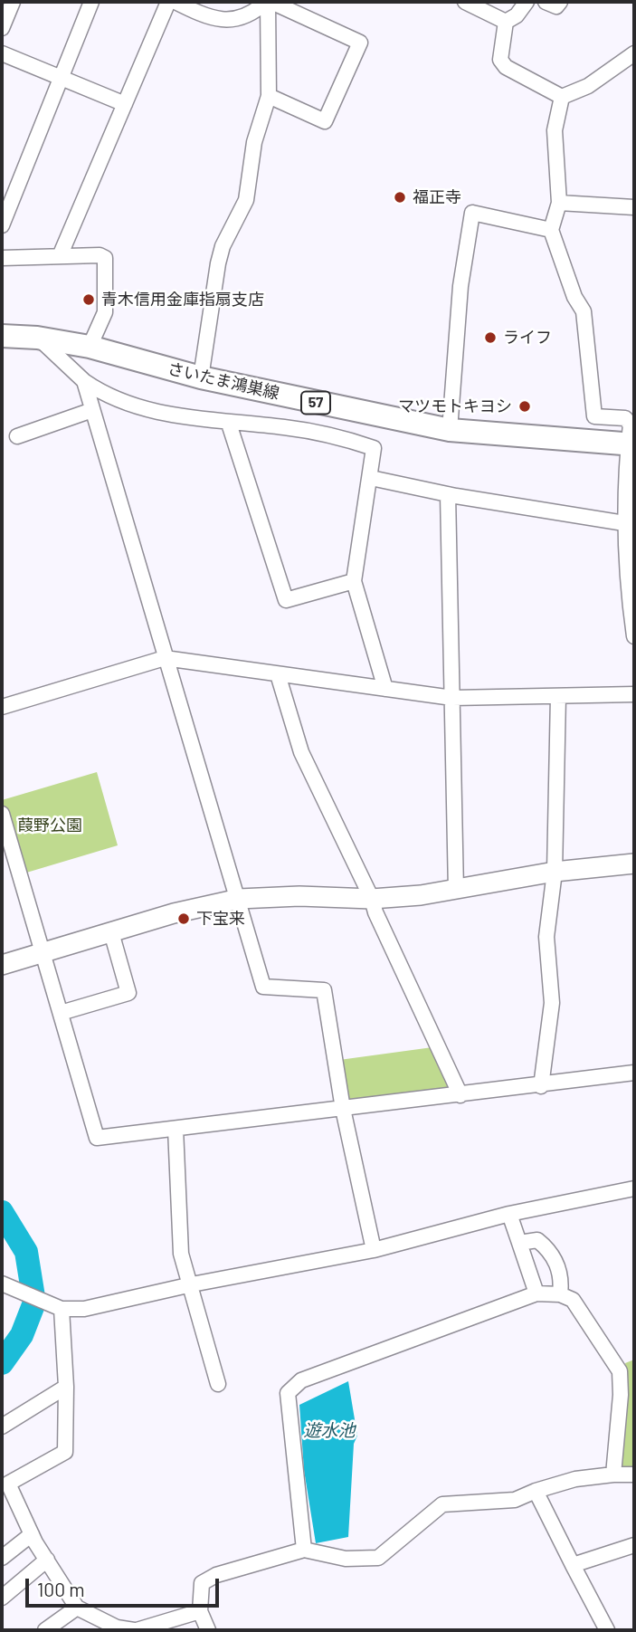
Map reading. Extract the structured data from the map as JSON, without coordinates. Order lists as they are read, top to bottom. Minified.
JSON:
{"streets":{"main road":["さいたま鴻巣線","57"]},"water":["遊水池"],"parks":["葭野公園"],"places":["福正寺","青木信用金庫指扇支店","ライフ","マツモトキヨシ","下宝来"],"scale_bar":"100 m"}
